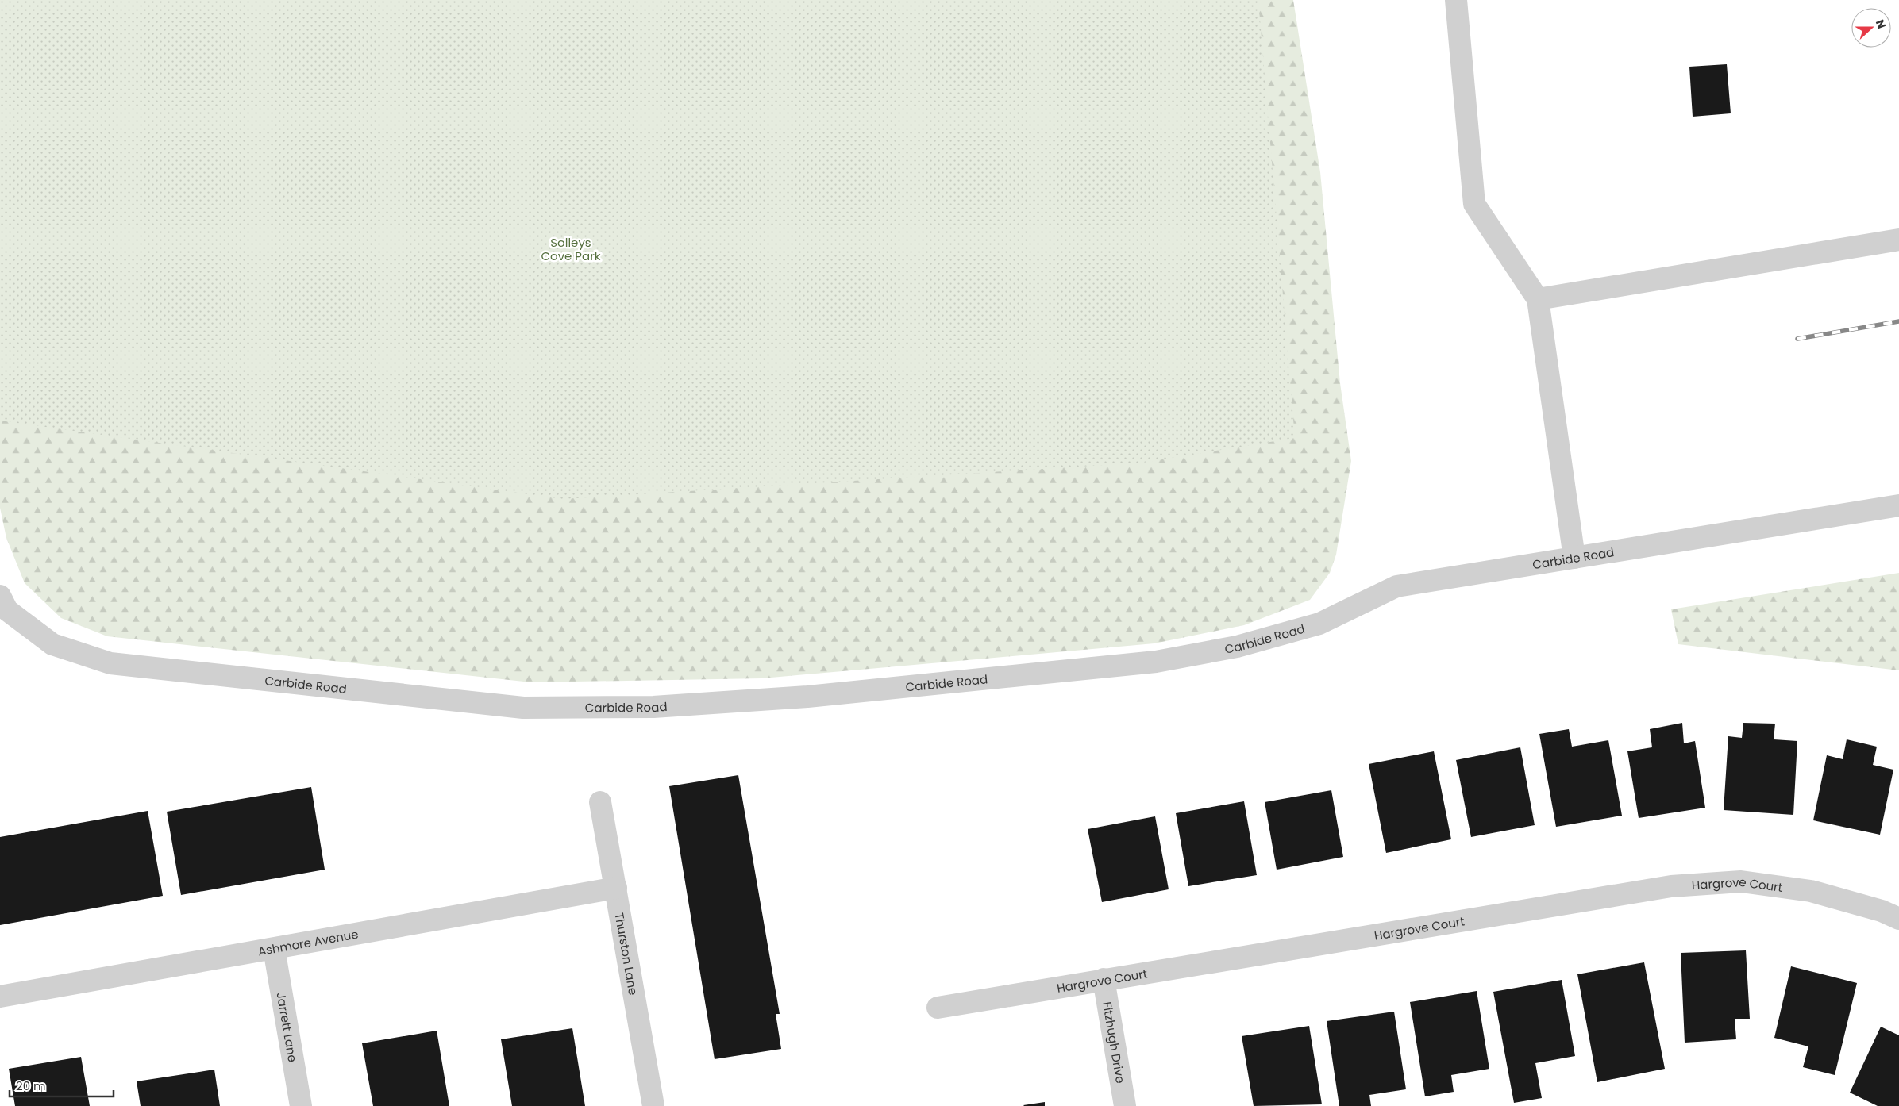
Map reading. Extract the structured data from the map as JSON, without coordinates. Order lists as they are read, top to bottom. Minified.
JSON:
{"streets":{"street":["Carbide Road","Hargrove Court","Ashmore Avenue","Thurston Lane","Jarrett Lane","Fitzhugh Drive"]},"crossings":[["Hargrove Court","Fitzhugh Drive"],["Ashmore Avenue","Thurston Lane"],["Ashmore Avenue","Jarrett Lane"]],"parks":["Solleys Cove Park"],"scale_bar":"20 m","north":"right"}
